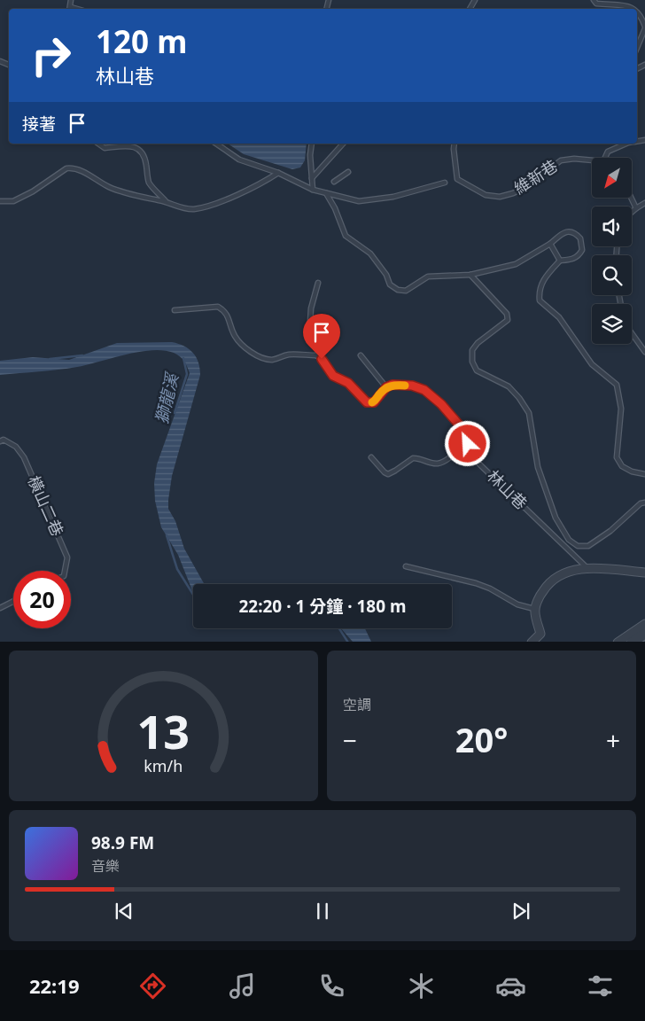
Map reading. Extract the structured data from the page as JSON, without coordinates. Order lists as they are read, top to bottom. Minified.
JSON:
{"streets":{"lane":["維新巷","林山巷","橫山二巷"]},"water":["獅龍溪"],"north":"bottom left","page":{"turn":["120 m","林山巷"],"then":"接著","limit":"20","trip":"22:20 · 1 分鐘 · 180 m","tile":"空調","heat":["−","20°","+"],"song":["98.9 FM","音樂"],"tabs":"22:19","gauge":["13","km/h"]}}
